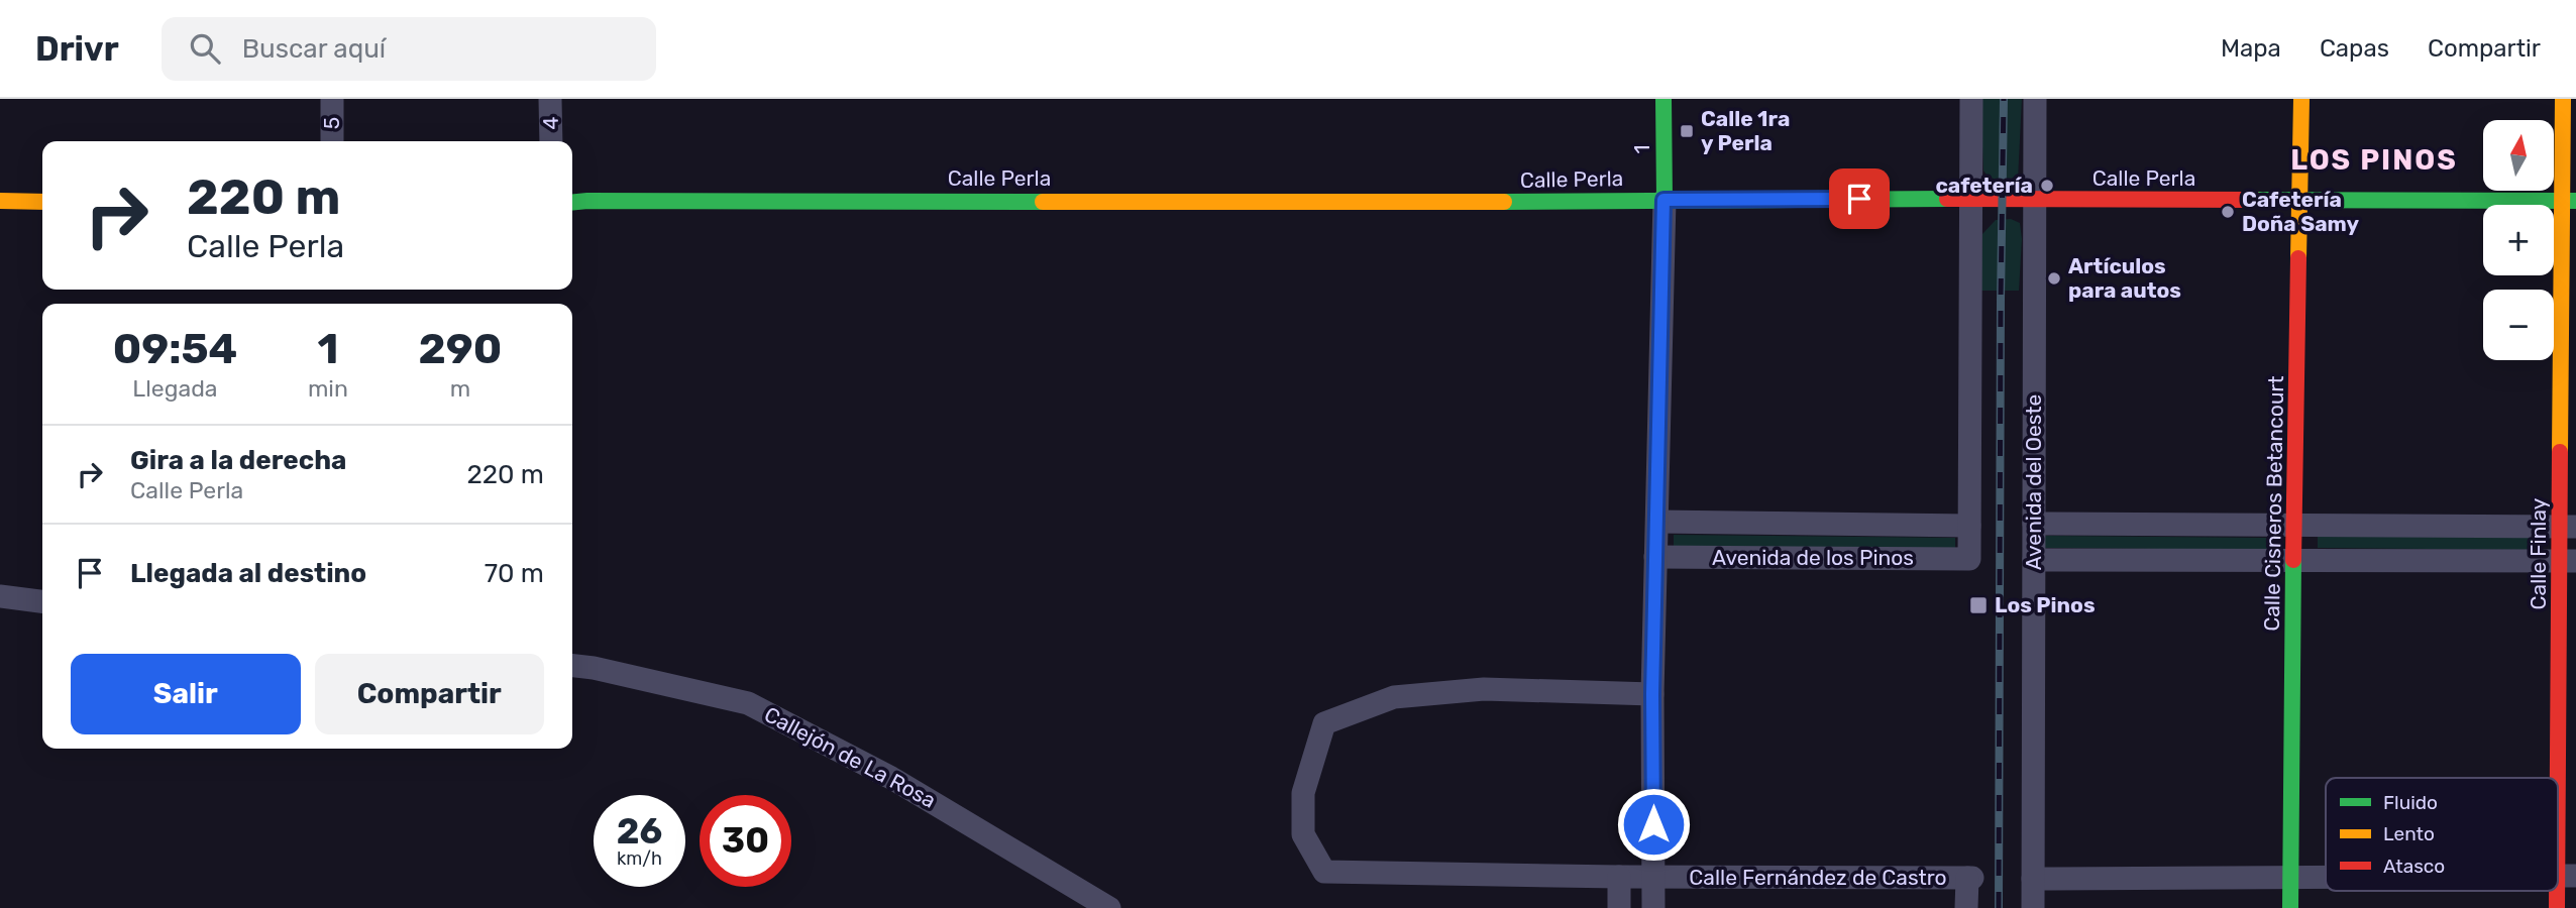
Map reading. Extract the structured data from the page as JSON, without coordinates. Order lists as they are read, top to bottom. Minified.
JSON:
{"streets":{"main road":["1","Calle Perla","Calle Cisneros Betancourt","Calle Finlay"],"street":["5","4","Avenida del Oeste","Avenida de los Pinos","Callejón de La Rosa","Calle Fernández de Castro"]},"crossings":[["1","Calle Perla"],["Calle Perla","Avenida del Oeste"],["Calle Perla","Calle Cisneros Betancourt"],["Calle Perla","Calle Finlay"]],"districts":["LOS PINOS"],"places":{"transit":["Calle 1ra y Perla","Los Pinos"],"other":["cafetería","Cafetería Doña Samy","Artículos para autos"]},"legend":["Fluido","Lento","Atasco"],"north":"top","page":{"header":"Drivr","search":"Buscar aquí","nav":["Mapa","Capas","Compartir"],"map_buttons":["+","−"],"turn":["220 m","Calle Perla"],"eta":["09:54","Llegada","1","min","290","m"],"list":[{"name":"Gira a la derecha","note":"Calle Perla","value":"220 m"},{"name":"Llegada al destino","value":"70 m"}],"buttons":["Salir","Compartir"],"speed":"26 km/h","limit":"30"}}
